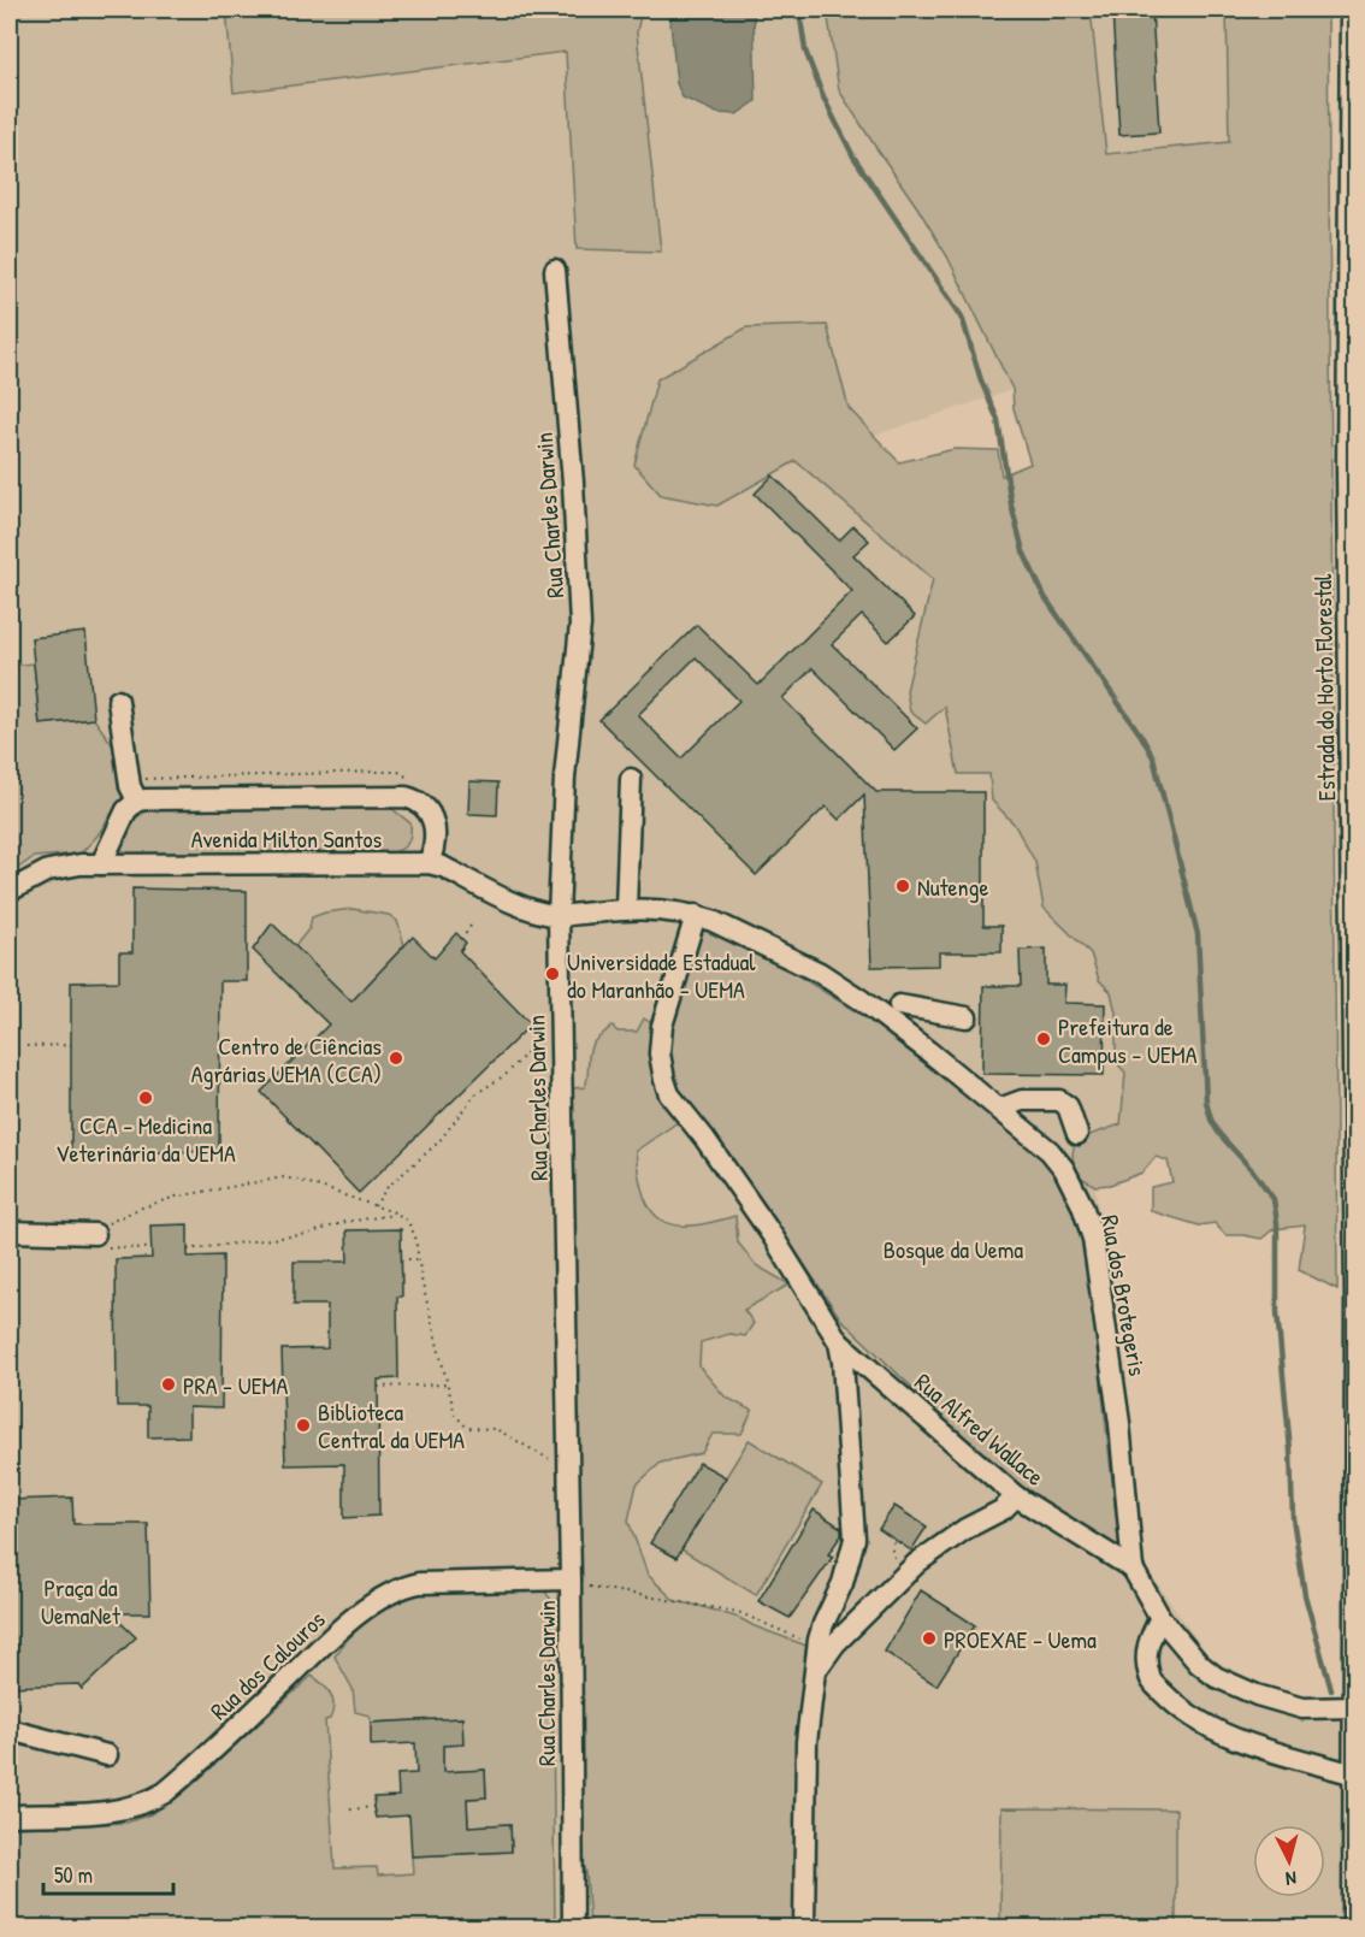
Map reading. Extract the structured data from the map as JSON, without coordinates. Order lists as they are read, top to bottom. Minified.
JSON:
{"streets":{"street":["Rua Charles Darwin","Estrada do Horto Florestal","Avenida Milton Santos","Rua dos Brotegeris","Rua Alfred Wallace","Rua dos Calouros"]},"crossings":[["Rua Charles Darwin","Avenida Milton Santos"],["Rua Charles Darwin","Rua dos Brotegeris"],["Rua Charles Darwin","Rua dos Calouros"],["Estrada do Horto Florestal","Rua dos Brotegeris"],["Avenida Milton Santos","Rua dos Brotegeris"],["Rua dos Brotegeris","Rua Alfred Wallace"]],"parks":["Bosque da Uema","Praça da UemaNet"],"places":["Nutenge","Universidade Estadual do Maranhão - UEMA","Prefeitura de Campus - UEMA","Centro de Ciências Agrárias UEMA (CCA)","CCA - Medicina Veterinária da UEMA","PRA - UEMA","Biblioteca Central da UEMA","PROEXAE - Uema"],"scale_bar":"50 m","north":"bottom"}
